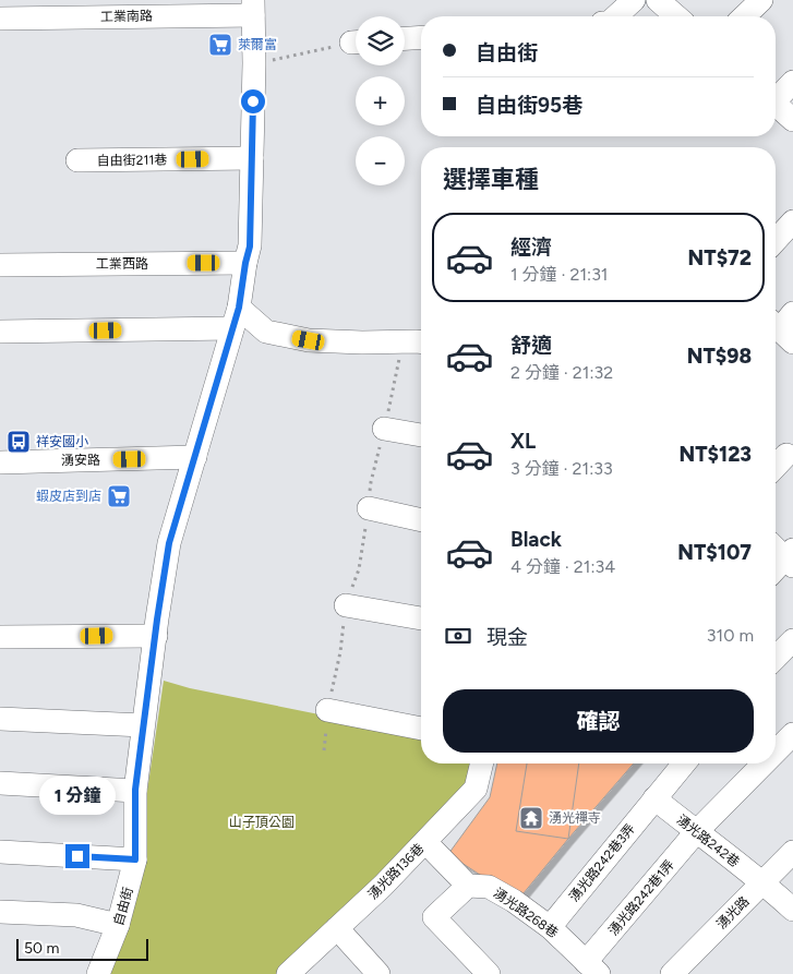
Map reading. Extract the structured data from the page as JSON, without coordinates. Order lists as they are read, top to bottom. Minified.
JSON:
{"streets":{"street":["工業南路","自由街211巷","工業西路","湧安路","湧光路242巷","湧光路242巷3弄","湧光路136巷","湧光路242巷1弄","自由街","湧光路268巷","湧光路"]},"crossings":[["工業南路","自由街"],["自由街211巷","自由街"],["工業西路","自由街"],["湧安路","自由街"],["湧光路242巷","湧光路242巷3弄"],["湧光路242巷","湧光路242巷1弄"],["湧光路242巷","湧光路"],["湧光路242巷3弄","湧光路268巷"],["湧光路242巷1弄","湧光路268巷"]],"parks":["山子頂公園"],"places":{"supermarket":["萊爾富","蝦皮店到店"],"bus stop":["祥安國小"],"temple":["湧光禪寺"]},"scale_bar":"50 m","page":{"map_buttons":["+","−"],"banner":["自由街","自由街95巷"],"heading":"選擇車種","list":[{"name":"經濟","note":"1 分鐘 · 21:31","value":"NT$72"},{"name":"舒適","note":"2 分鐘 · 21:32","value":"NT$98"},{"name":"XL","note":"3 分鐘 · 21:33","value":"NT$123"},{"name":"Black","note":"4 分鐘 · 21:34","value":"NT$107"}],"pay":["現金","310 m"],"buttons":"確認","bubble":"1 分鐘","scale":"50 m"}}
